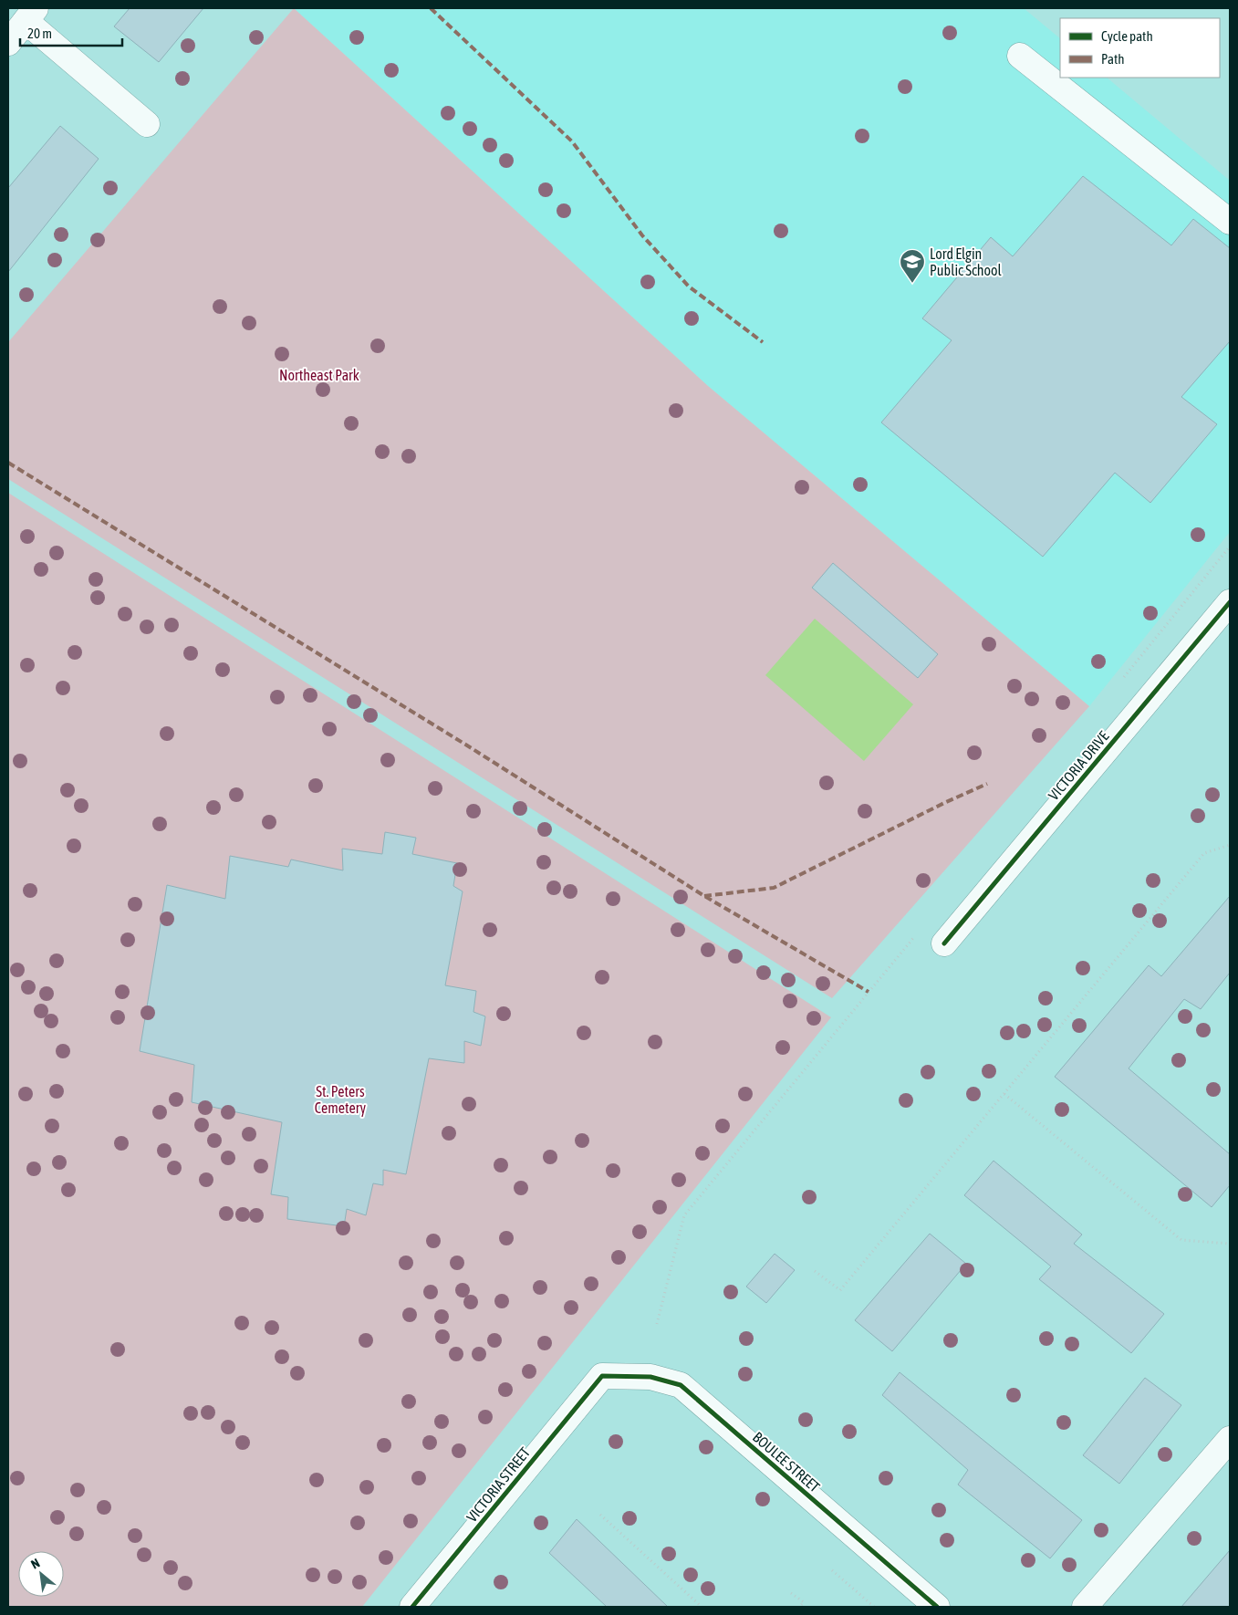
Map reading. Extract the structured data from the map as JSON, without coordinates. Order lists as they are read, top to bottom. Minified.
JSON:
{"streets":{"street":["VICTORIA DRIVE","BOULEE STREET","VICTORIA STREET"]},"crossings":[["BOULEE STREET","VICTORIA STREET"]],"parks":["Northeast Park","St. Peters Cemetery"],"places":{"school or university":["Lord Elgin Public School"]},"legend":["Cycle path","Path"],"scale_bar":"20 m","north":"top left"}
